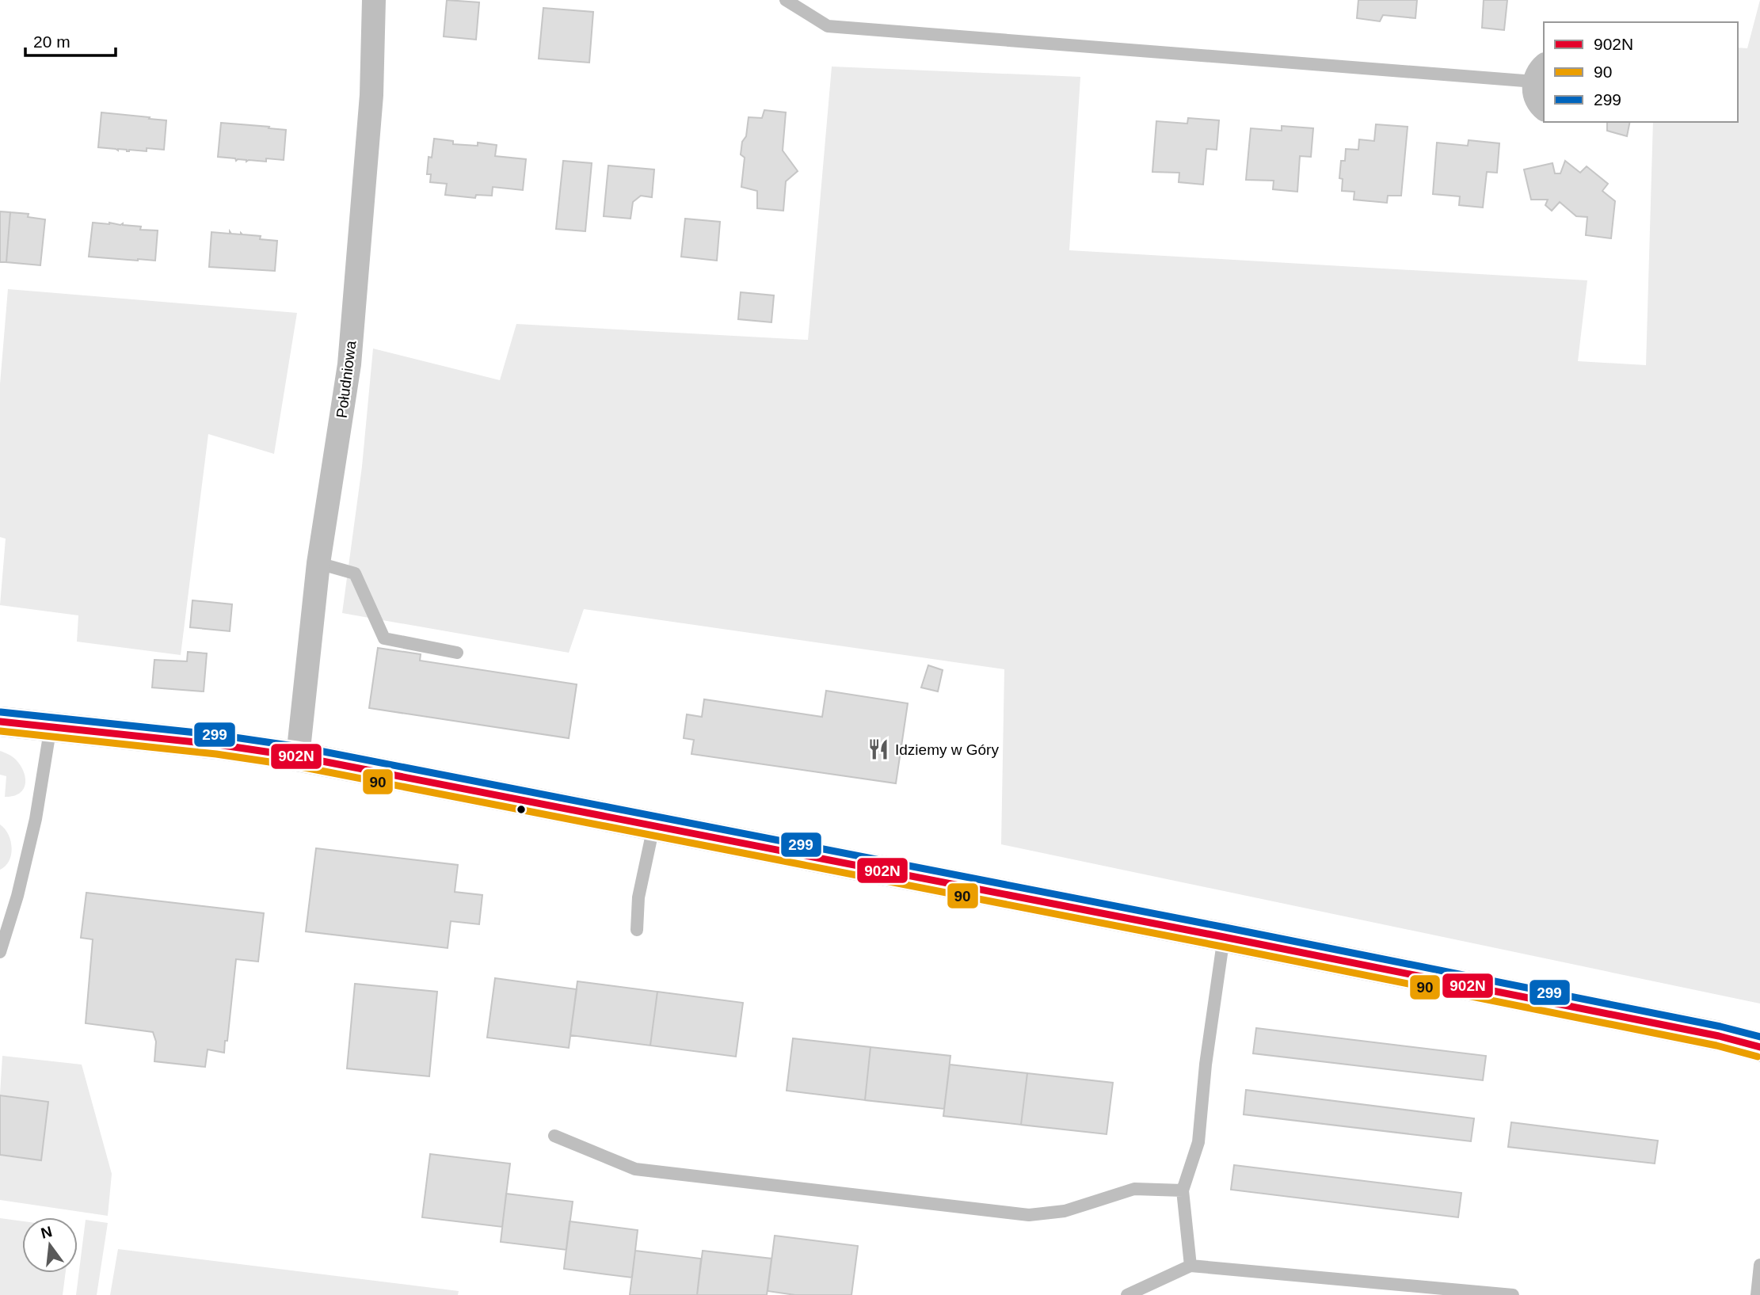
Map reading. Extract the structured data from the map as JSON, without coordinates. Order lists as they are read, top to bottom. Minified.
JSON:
{"streets":{"street":["Południowa"]},"places":{"restaurant":["Idziemy w Góry"]},"lines":["transit line 299","transit line 902N","transit line 90"],"legend":["902N","90","299"],"scale_bar":"20 m","north":"top"}
